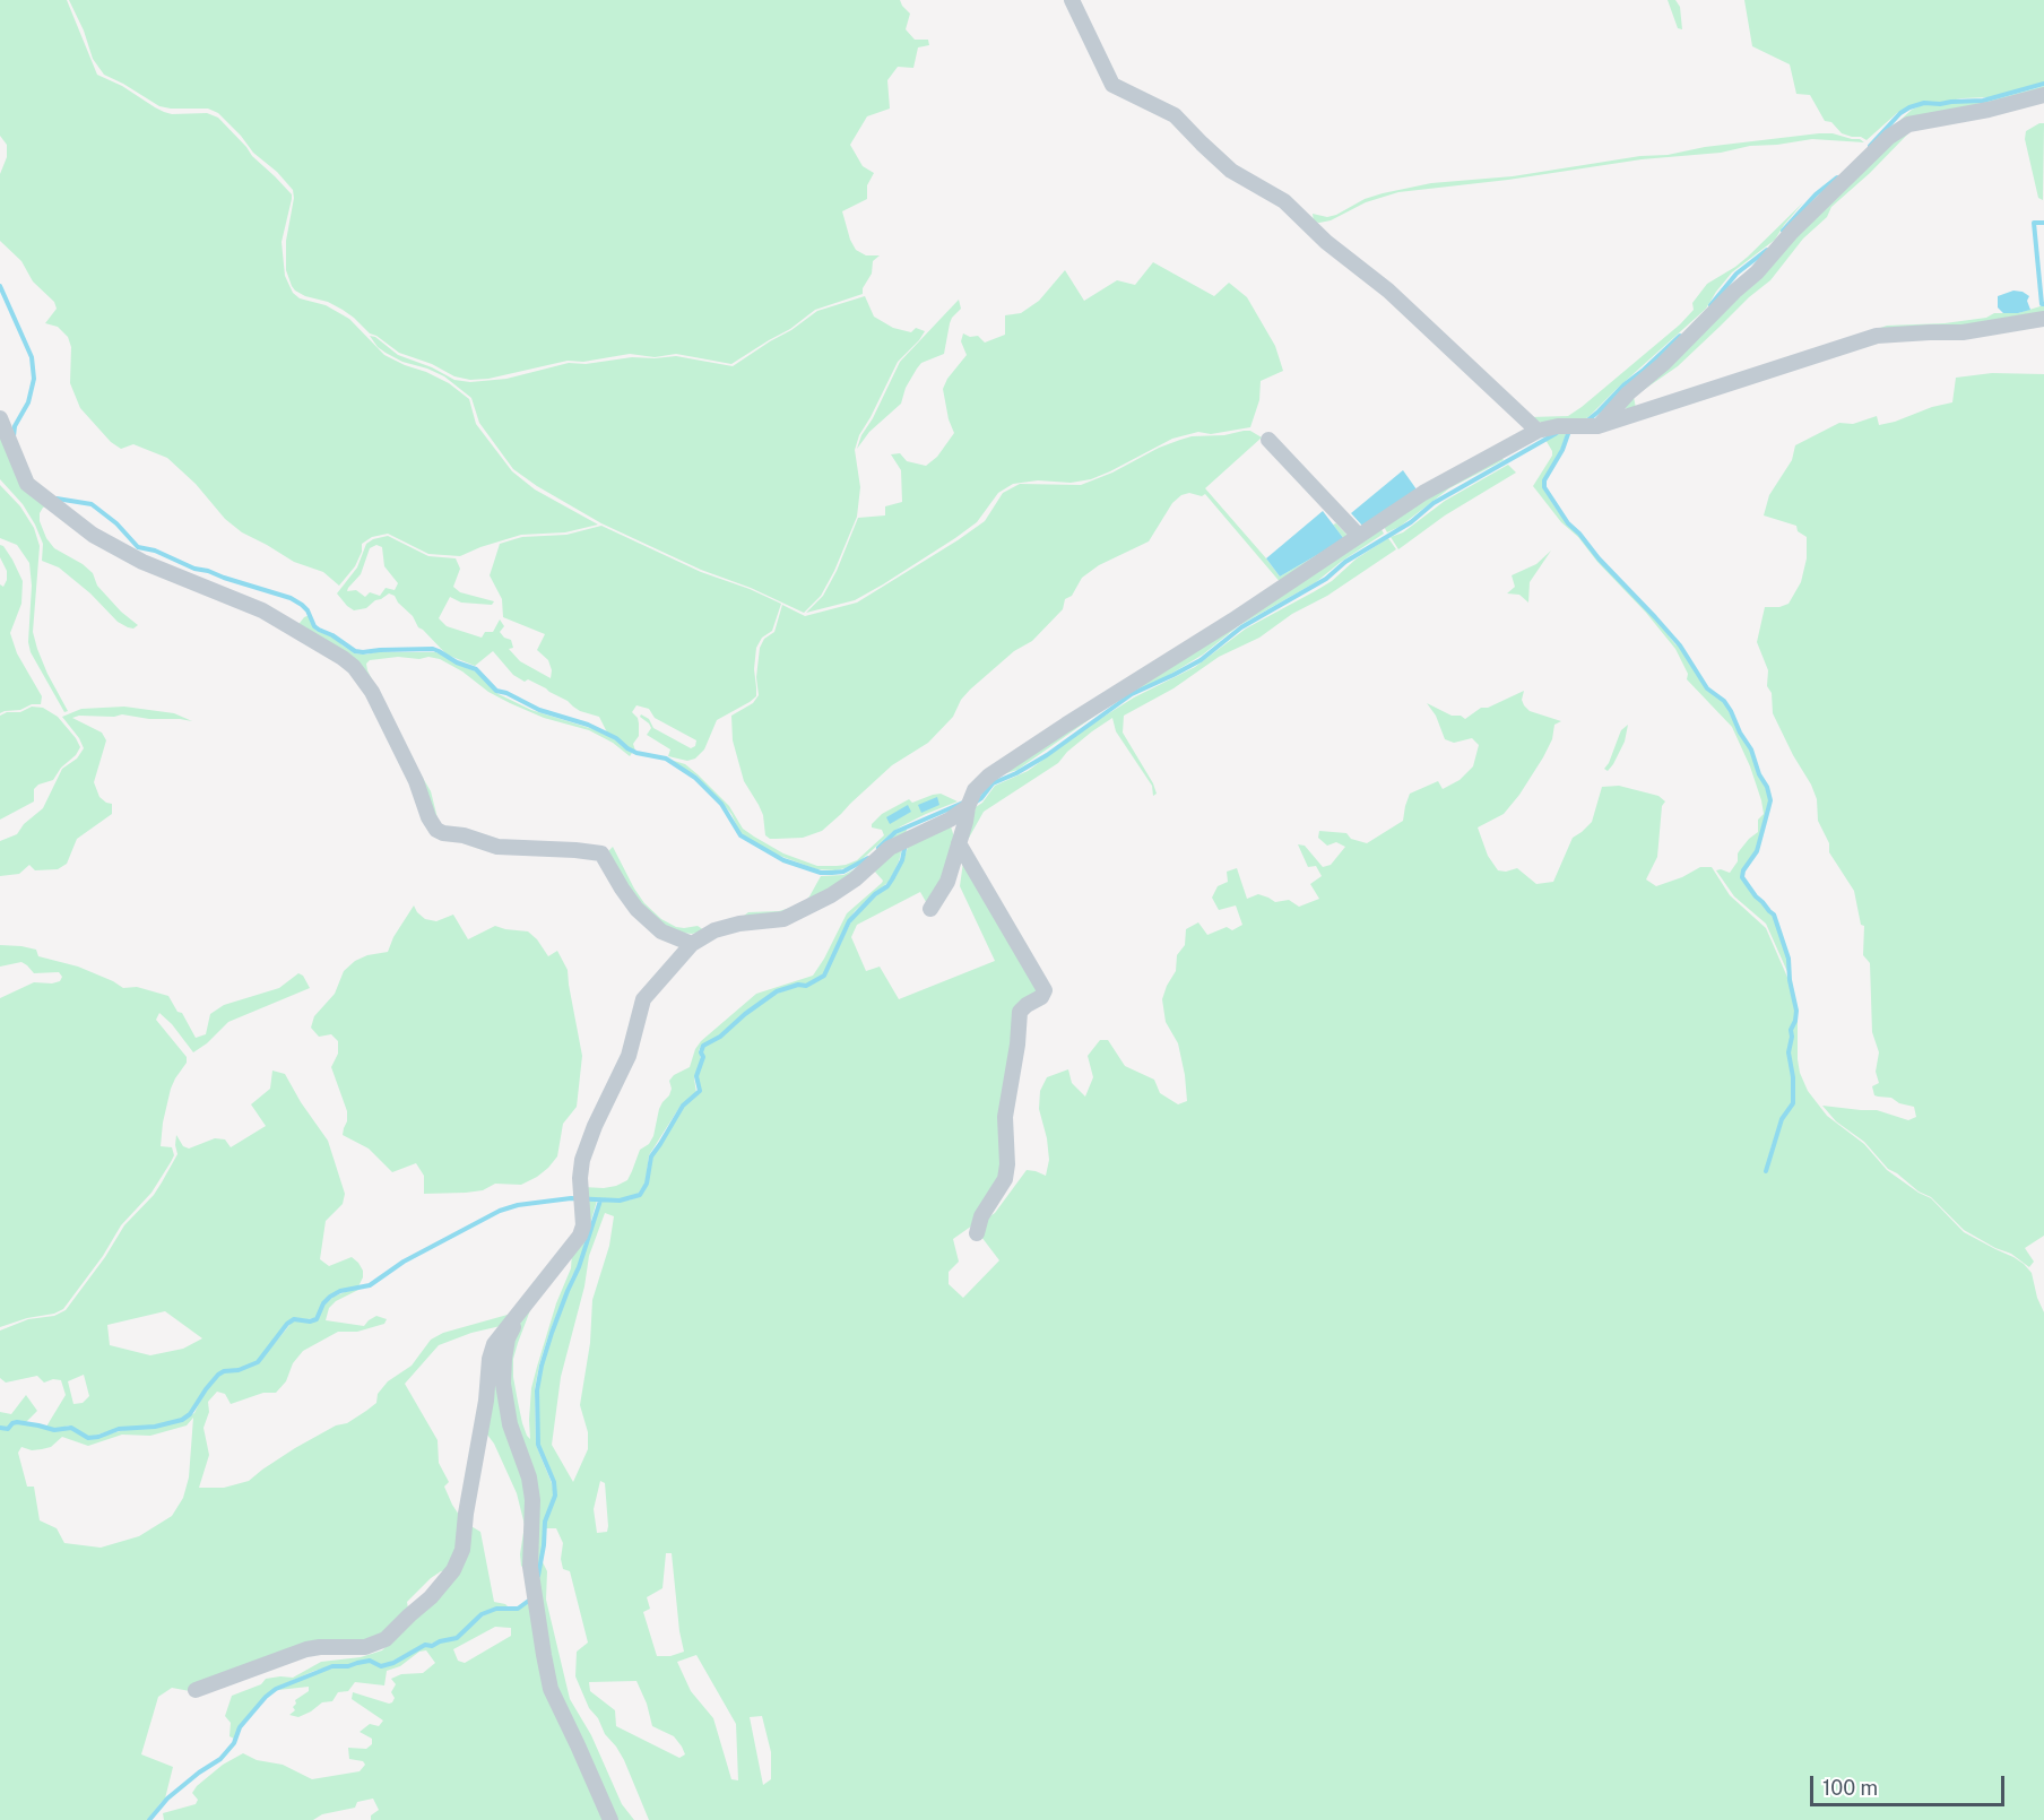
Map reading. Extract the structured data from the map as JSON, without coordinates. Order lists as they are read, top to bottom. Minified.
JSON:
{"scale_bar":"100 m"}
